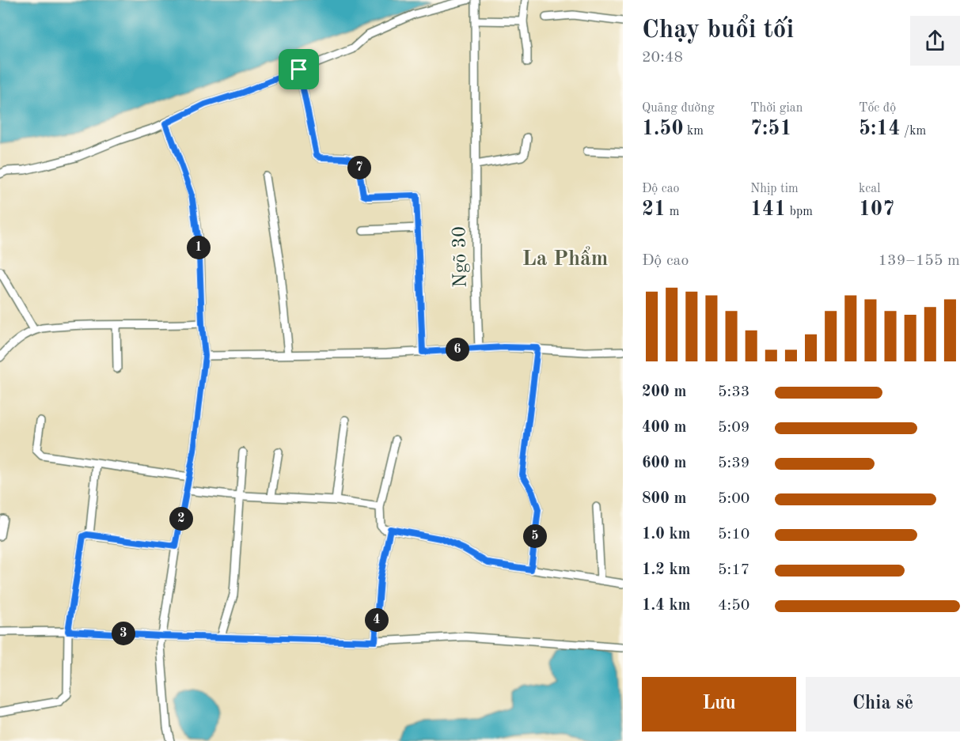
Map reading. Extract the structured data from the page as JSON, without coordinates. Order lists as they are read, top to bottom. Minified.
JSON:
{"streets":{"street":["Ngõ 30"]},"districts":["La Phẩm"],"page":{"heading":["Chạy buổi tối","20:48"],"stats":[["Quãng đường","1.50 km"],["Thời gian","7:51"],["Tốc độ","5:14 /km"],["Độ cao","21 m"],["Nhịp tim","141 bpm"],["kcal","107"]],"pins":["7","1","6","2","5","4","3"],"chart":["Độ cao","139–155 m"],"list":[{"name":"200 m","note":"5:33"},{"name":"400 m","note":"5:09"},{"name":"600 m","note":"5:39"},{"name":"800 m","note":"5:00"},{"name":"1.0 km","note":"5:10"},{"name":"1.2 km","note":"5:17"},{"name":"1.4 km","note":"4:50"}],"buttons":["Lưu","Chia sẻ"]}}
